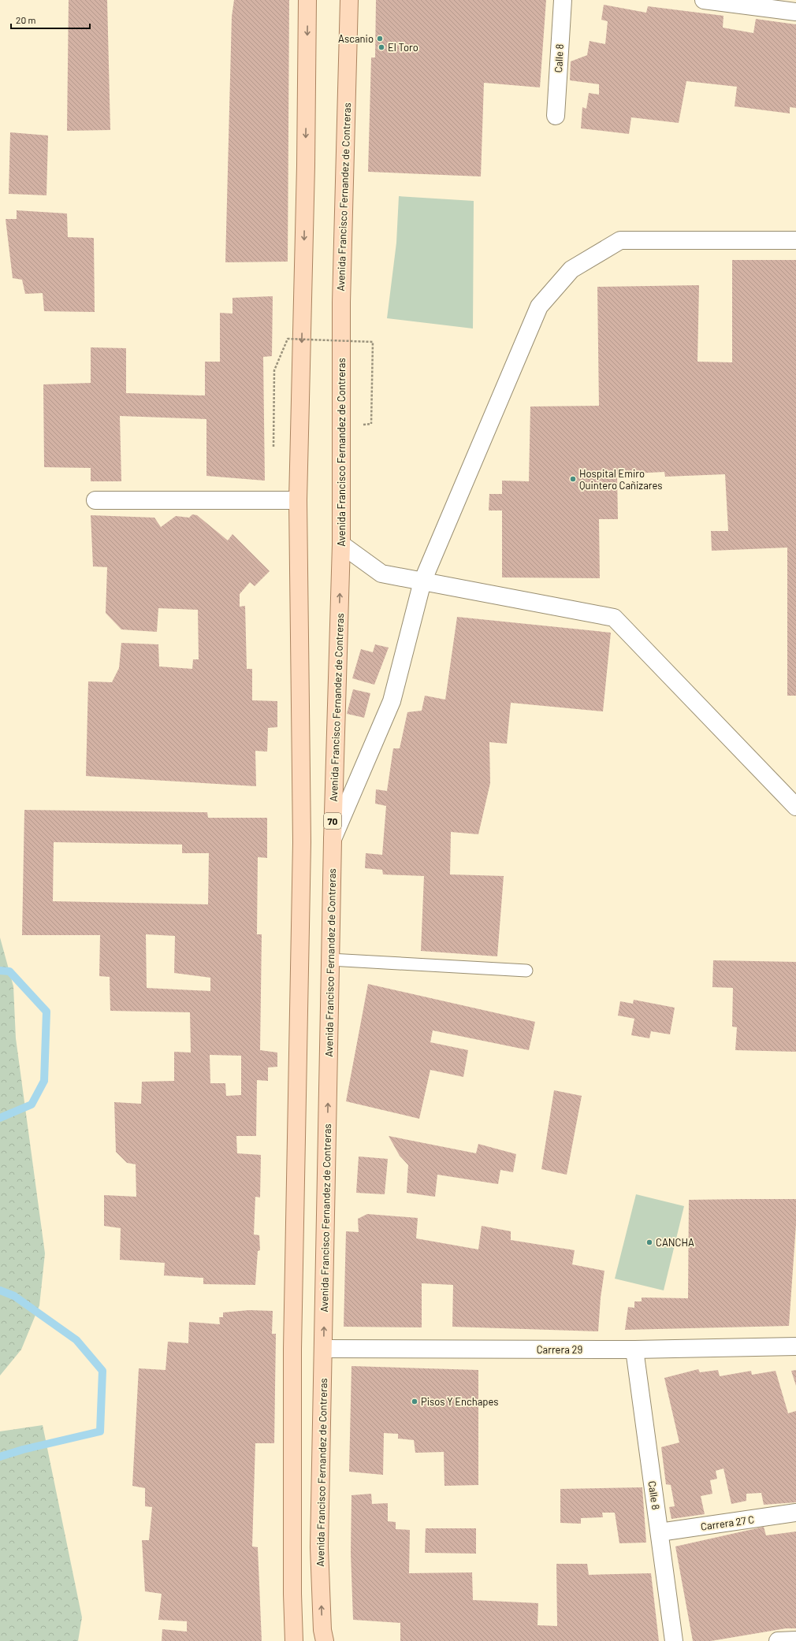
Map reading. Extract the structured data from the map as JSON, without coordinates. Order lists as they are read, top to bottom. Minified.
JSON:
{"streets":{"main road":["Avenida Francisco Fernandez de Contreras","70"],"street":["Calle 8","Carrera 29","Carrera 27 C"]},"crossings":[["Calle 8","Carrera 29"],["Calle 8","Carrera 27 C"],["Avenida Francisco Fernandez de Contreras","Carrera 29"]],"places":["Ascanio","El Toro","Hospital Emiro Quintero Cañizares","CANCHA","Pisos Y Enchapes"],"scale_bar":"20 m"}
